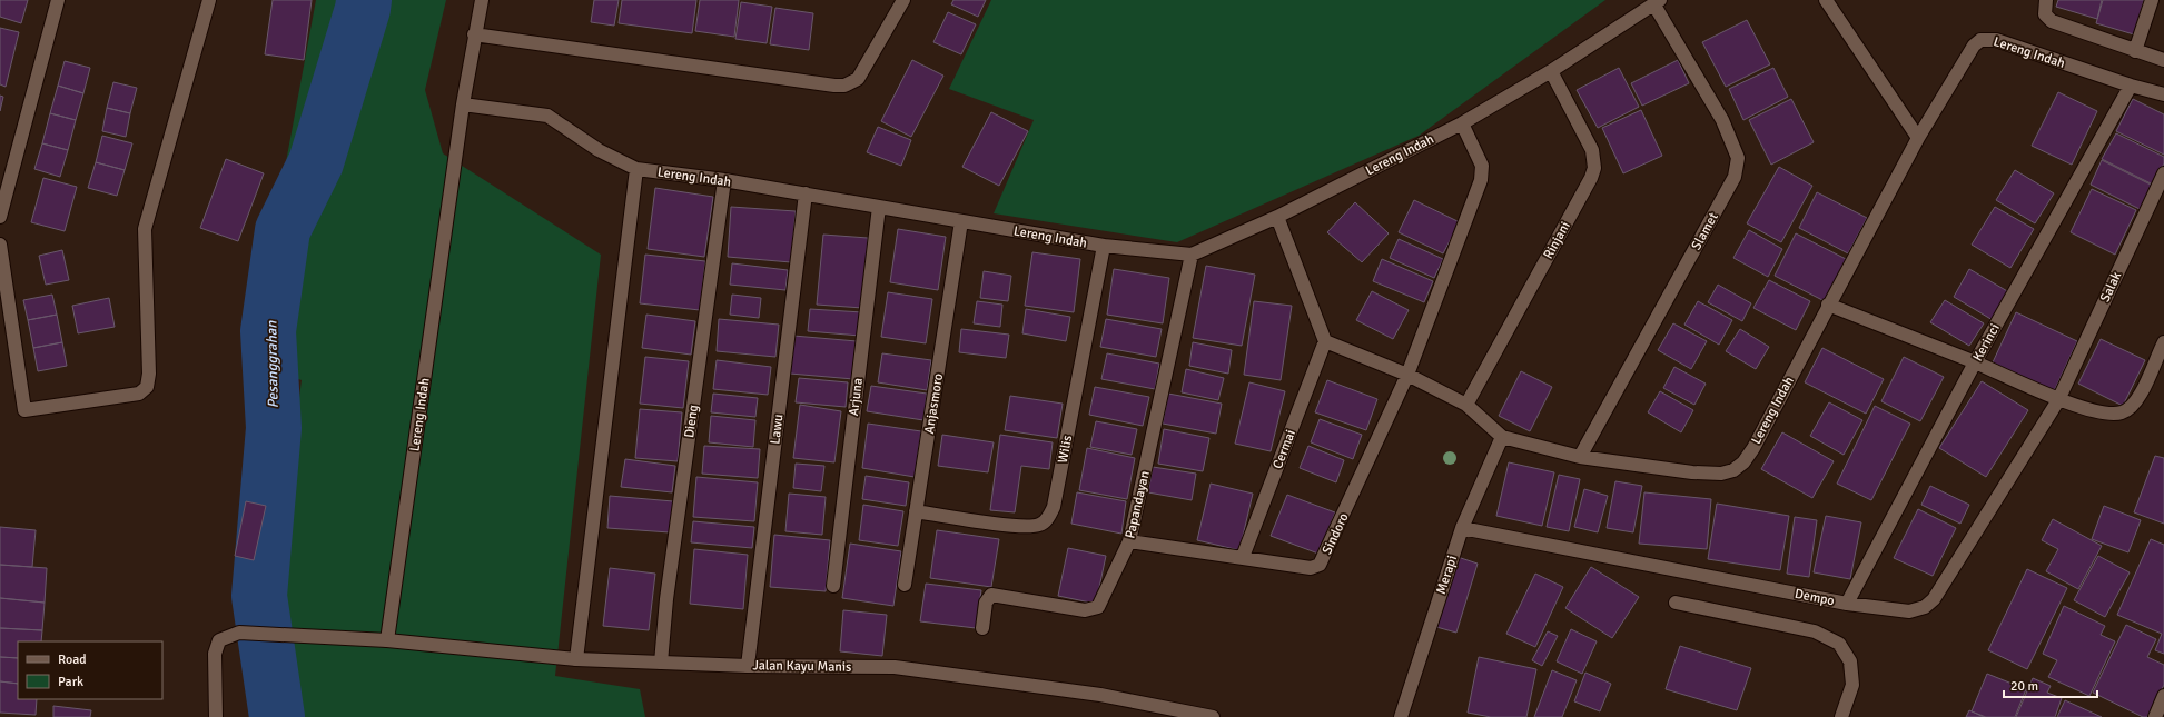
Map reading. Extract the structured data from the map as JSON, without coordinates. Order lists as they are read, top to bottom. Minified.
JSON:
{"streets":{"street":["Lereng Indah","Slamet","Rinjani","Salak","Kerinci","Arjuna","Anjasmoro","Dieng","Lawu","Wilis","Cermai","Papandayan","Sindoro","Merapi","Dempo","Jalan Kayu Manis"]},"crossings":[["Lereng Indah","Slamet"],["Lereng Indah","Rinjani"],["Lereng Indah","Kerinci"],["Lereng Indah","Arjuna"],["Lereng Indah","Anjasmoro"],["Lereng Indah","Dieng"],["Lereng Indah","Lawu"],["Lereng Indah","Wilis"],["Lereng Indah","Papandayan"],["Lereng Indah","Sindoro"],["Lereng Indah","Merapi"],["Lereng Indah","Jalan Kayu Manis"],["Salak","Dempo"],["Kerinci","Dempo"],["Anjasmoro","Wilis"],["Dieng","Jalan Kayu Manis"],["Lawu","Jalan Kayu Manis"],["Cermai","Sindoro"],["Papandayan","Sindoro"],["Merapi","Dempo"]],"water":["Pesanggrahan"],"legend":["Road","Park"],"scale_bar":"20 m"}
